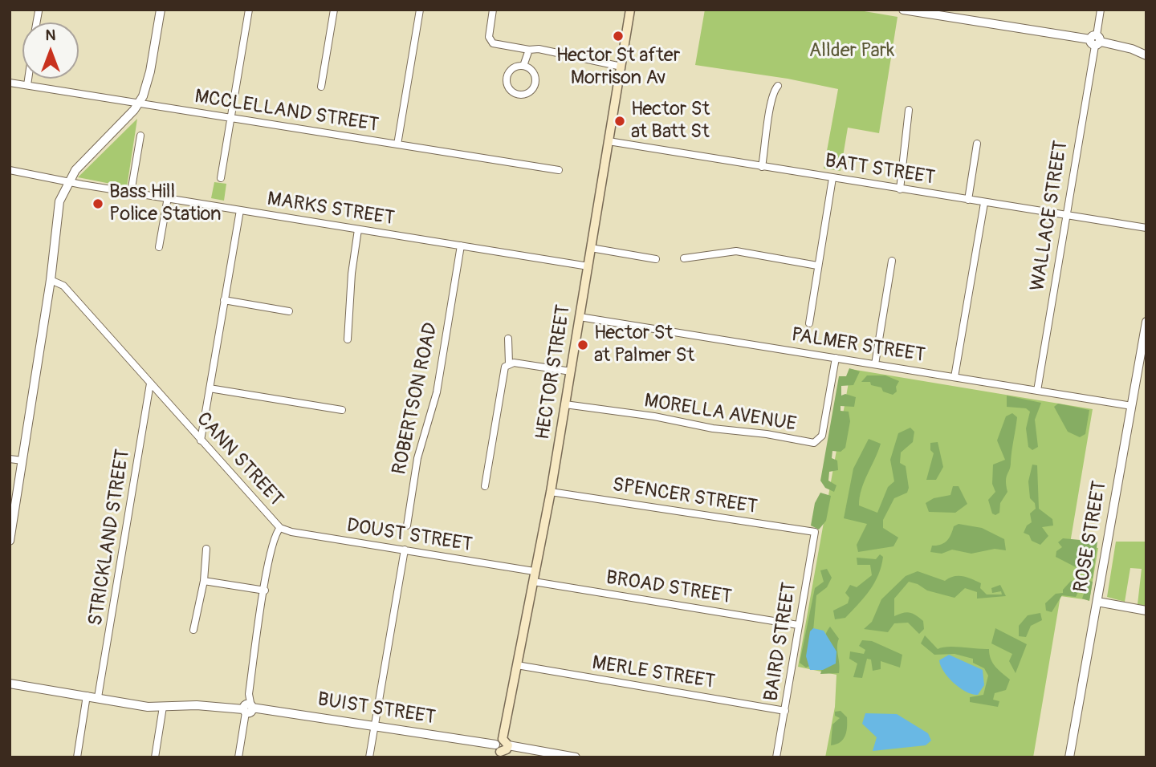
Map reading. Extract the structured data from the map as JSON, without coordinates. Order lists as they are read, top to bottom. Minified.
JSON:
{"streets":{"main road":["HECTOR STREET"],"street":["MCCLELLAND STREET","BATT STREET","MARKS STREET","WALLACE STREET","PALMER STREET","ROBERTSON ROAD","MORELLA AVENUE","CANN STREET","SPENCER STREET","DOUST STREET","ROSE STREET","STRICKLAND STREET","BROAD STREET","BAIRD STREET","MERLE STREET","BUIST STREET"]},"crossings":[["BATT STREET","WALLACE STREET"],["BATT STREET","HECTOR STREET"],["MARKS STREET","HECTOR STREET"],["MARKS STREET","ROBERTSON ROAD"],["WALLACE STREET","PALMER STREET"],["PALMER STREET","HECTOR STREET"],["PALMER STREET","MORELLA AVENUE"],["PALMER STREET","ROSE STREET"],["HECTOR STREET","MORELLA AVENUE"],["HECTOR STREET","SPENCER STREET"],["HECTOR STREET","DOUST STREET"],["HECTOR STREET","BROAD STREET"],["HECTOR STREET","MERLE STREET"],["HECTOR STREET","BUIST STREET"],["CANN STREET","DOUST STREET"],["CANN STREET","STRICKLAND STREET"],["CANN STREET","BUIST STREET"],["SPENCER STREET","BAIRD STREET"],["STRICKLAND STREET","BUIST STREET"],["BROAD STREET","BAIRD STREET"],["BAIRD STREET","MERLE STREET"]],"parks":["Allder Park"],"places":["Hector St after Morrison Av","Hector St at Batt St","Bass Hill Police Station","Hector St at Palmer St"],"north":"top"}
